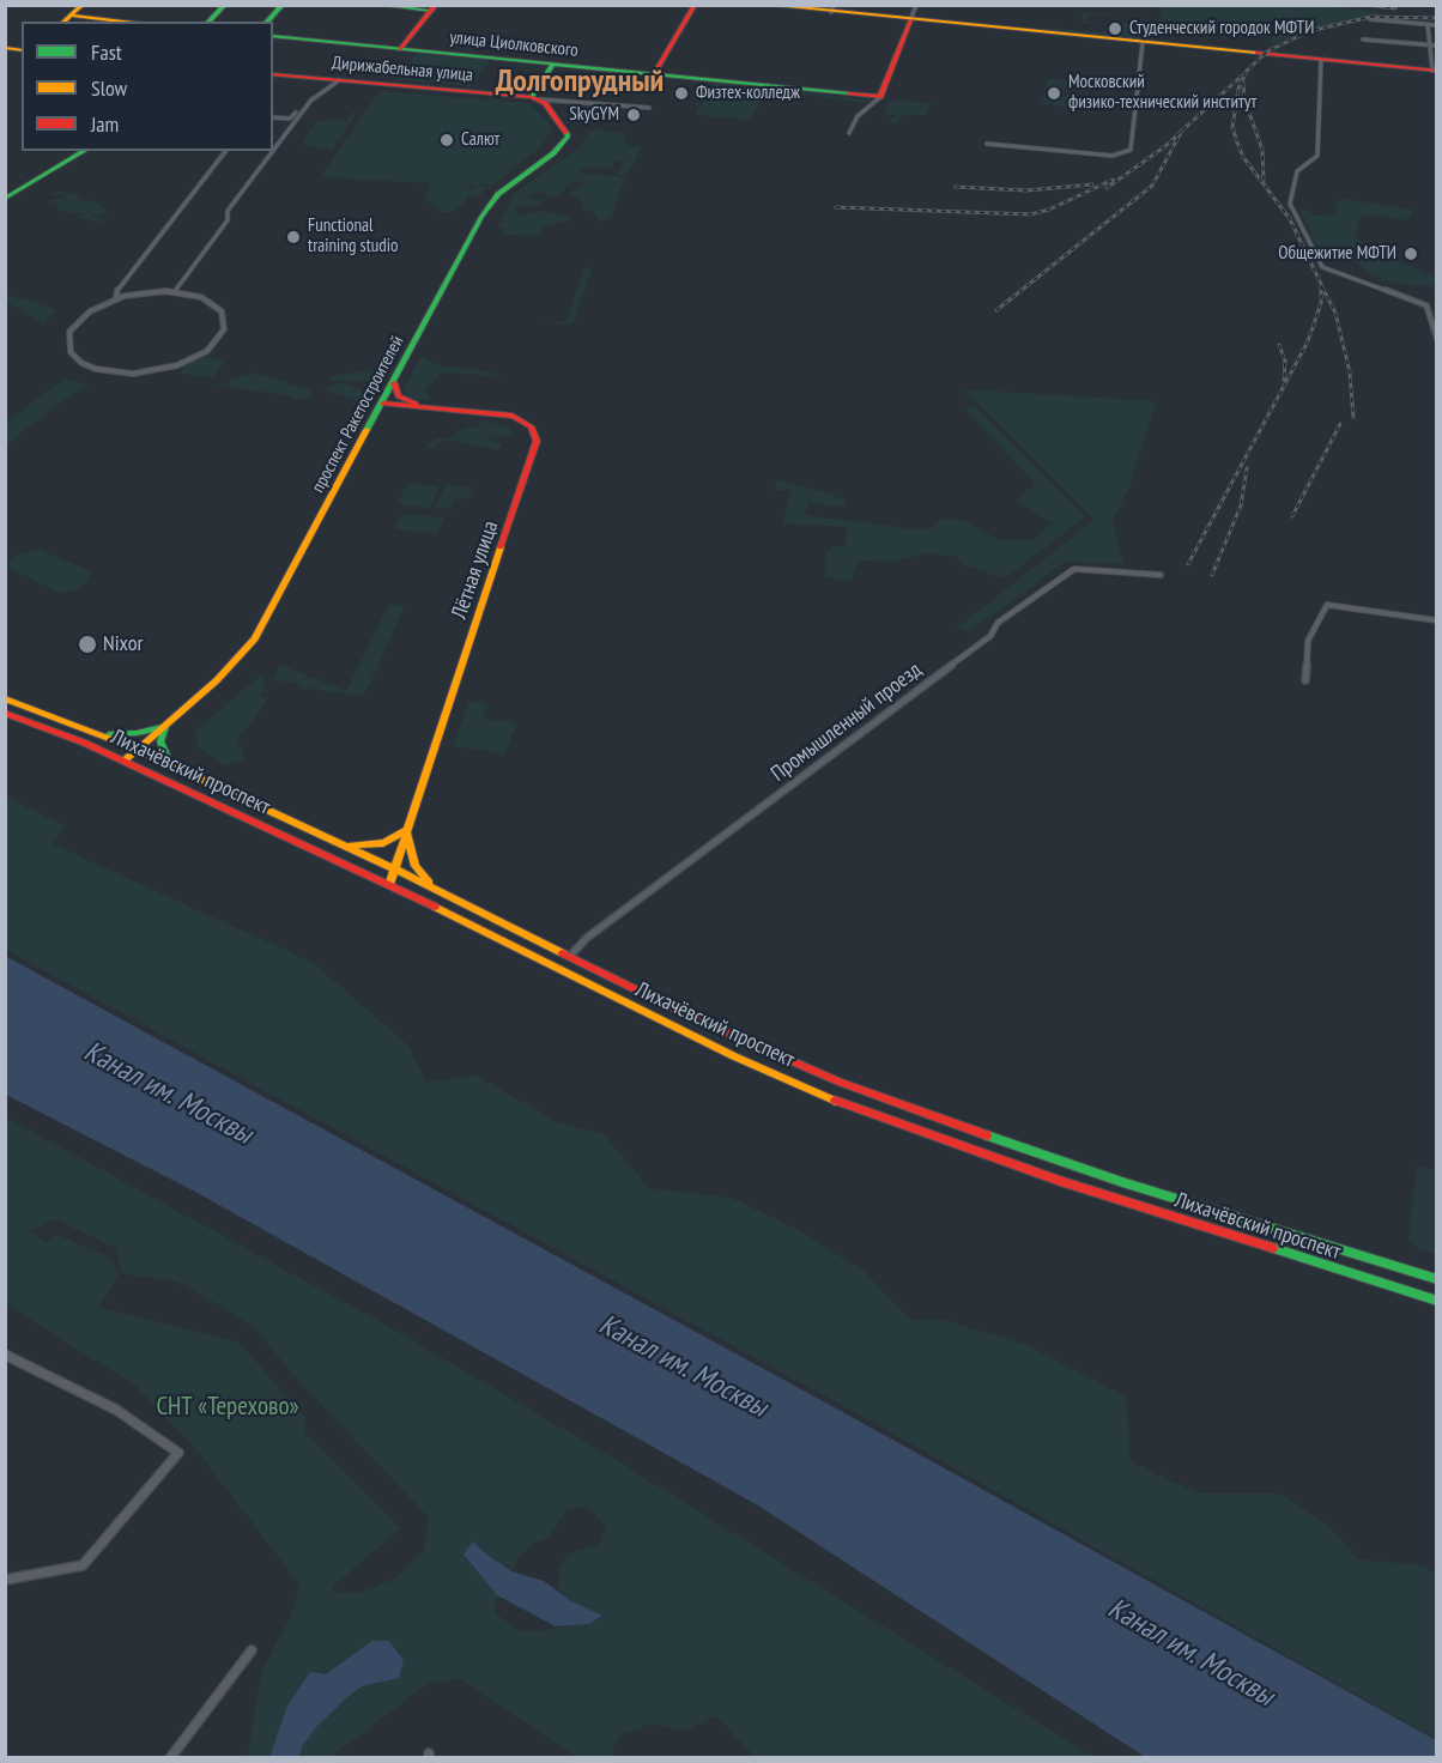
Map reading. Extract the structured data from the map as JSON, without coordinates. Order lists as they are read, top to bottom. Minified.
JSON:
{"streets":{"main road":["улица Циолковского","Дирижабельная улица","проспект Ракетостроителей","Лётная улица","Лихачёвский проспект"],"street":["Промышленный проезд"]},"crossings":[["Дирижабельная улица","проспект Ракетостроителей"],["проспект Ракетостроителей","Лётная улица"],["проспект Ракетостроителей","Лихачёвский проспект"],["Лётная улица","Лихачёвский проспект"],["Промышленный проезд","Лихачёвский проспект"]],"districts":["Долгопрудный"],"water":["Канал им. Москвы"],"parks":["СНТ «Терехово»"],"places":["Студенческий городок МФТИ","Физтех-колледж","Московский физико-технический институт","SkyGYM","Салют","Functional training studio","Общежитие МФТИ","Nixor"],"legend":["Fast","Slow","Jam"]}
